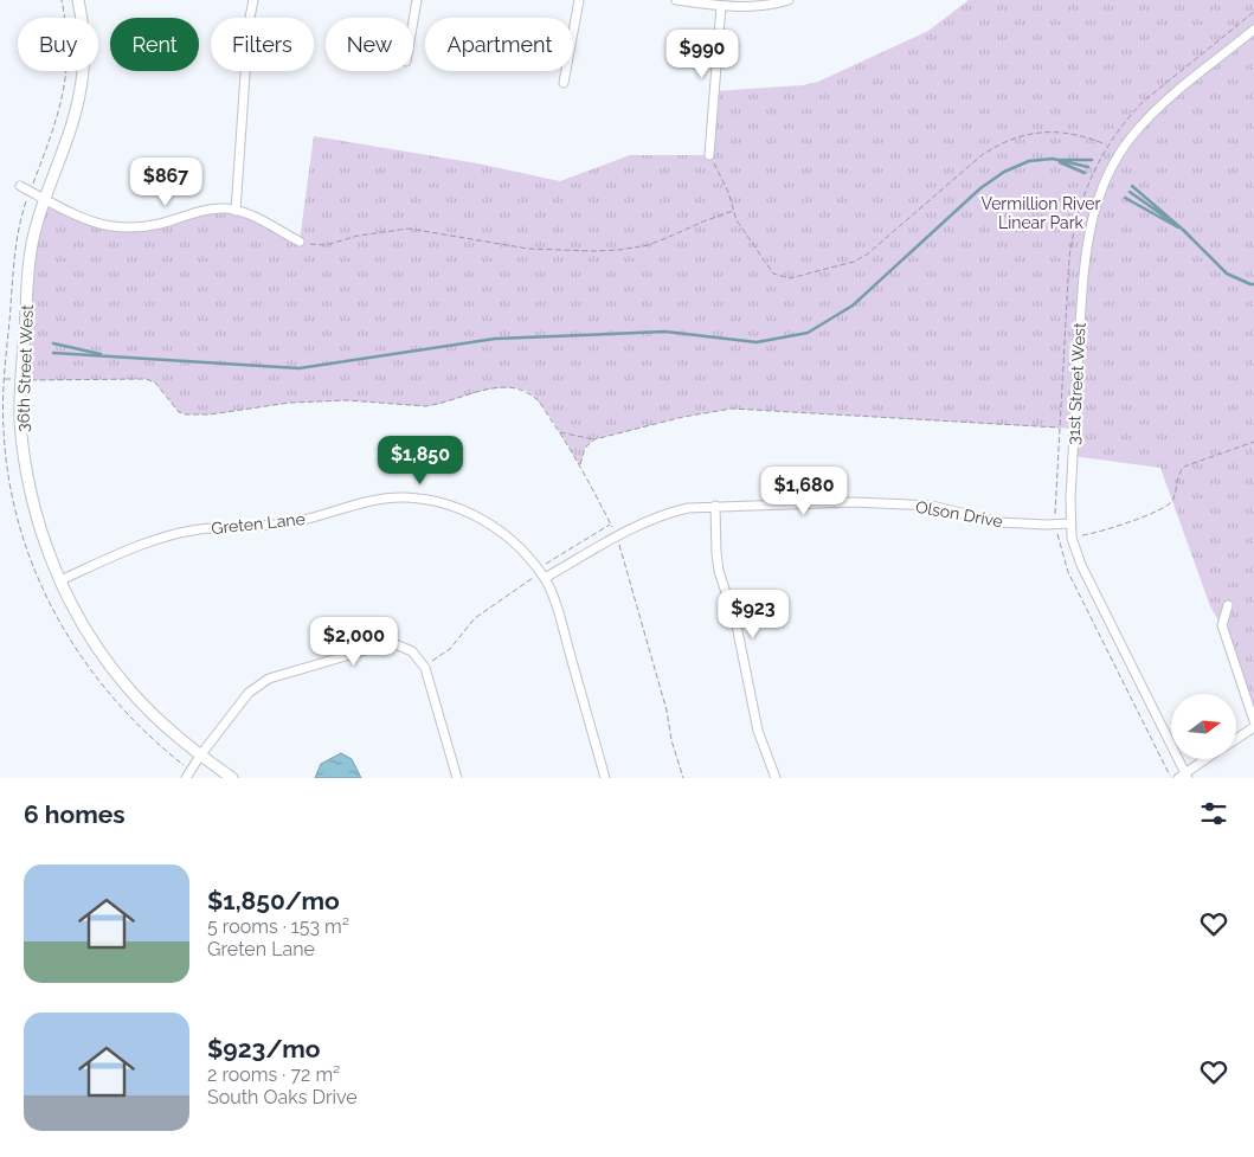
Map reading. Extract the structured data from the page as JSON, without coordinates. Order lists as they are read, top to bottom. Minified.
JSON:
{"streets":{"street":["36th Street West","31st Street West","Olson Drive","Greten Lane"]},"crossings":[["36th Street West","Greten Lane"],["31st Street West","Olson Drive"],["Olson Drive","Greten Lane"]],"parks":["Vermillion River Linear Park"],"north":"right","page":{"chip":["Buy","Rent","Filters","New","Apartment"],"price":["$990","$867","$1,850","$1,680","$923","$2,000"],"heading":"6 homes","list":[{"name":"$1,850/mo","note":"5 rooms · 153 m² · Greten Lane"},{"name":"$923/mo","note":"2 rooms · 72 m² · South Oaks Drive"}]}}
